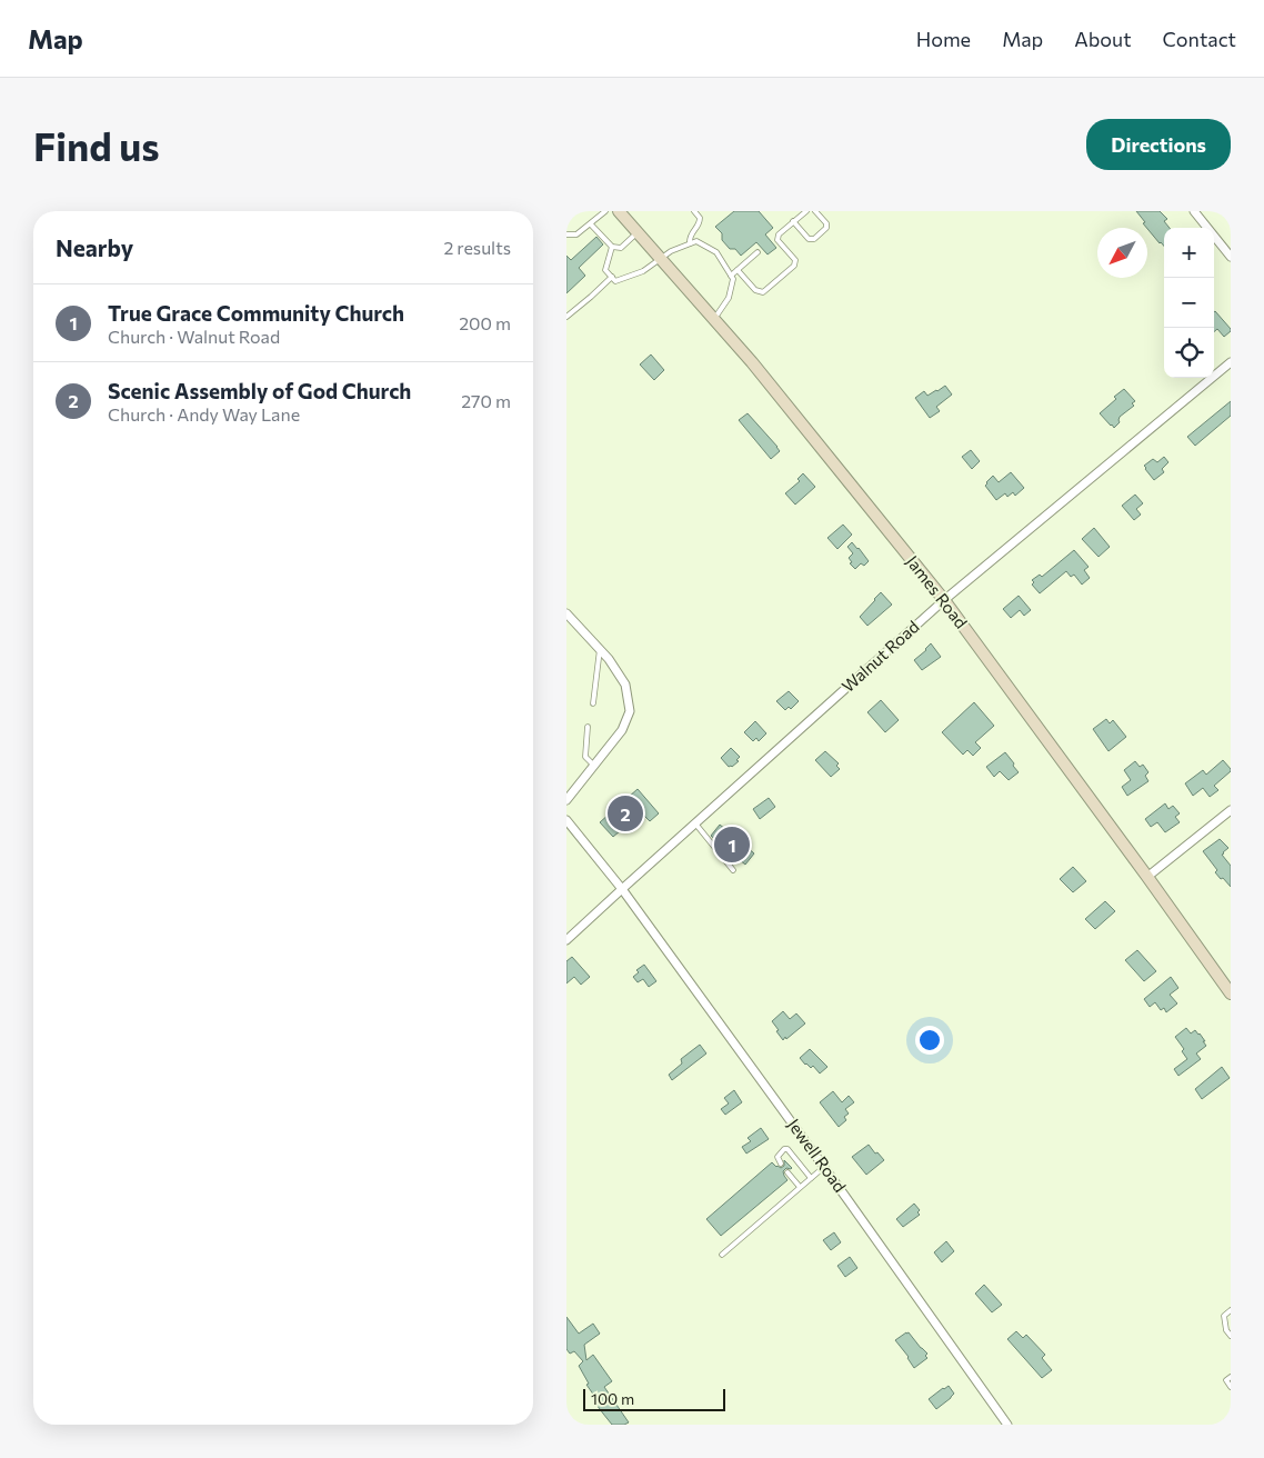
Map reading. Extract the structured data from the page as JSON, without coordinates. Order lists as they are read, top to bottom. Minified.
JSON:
{"streets":{"main road":["James Road"],"street":["Walnut Road","Jewell Road"]},"crossings":[["James Road","Walnut Road"],["Walnut Road","Jewell Road"]],"scale_bar":"100 m","north":"bottom left","page":{"header":"Map","nav":["Home","Map","About","Contact"],"buttons":"Directions","title":"Find us","heading":["Nearby","2 results"],"map_buttons":["+","−"],"list":[{"mark":"1","name":"True Grace Community Church","note":"Church · Walnut Road","value":"200 m"},{"mark":"2","name":"Scenic Assembly of God Church","note":"Church · Andy Way Lane","value":"270 m"}],"pins":["2","1"],"scale":"100 m"}}
